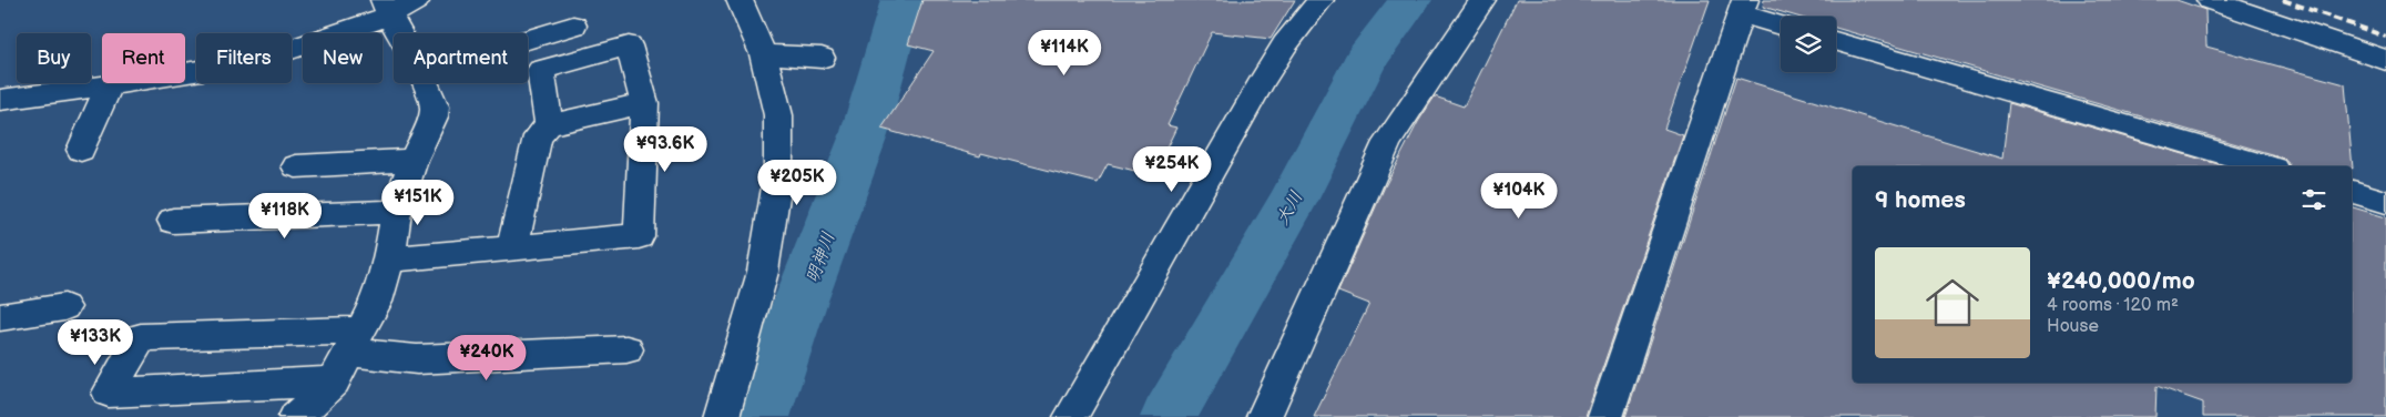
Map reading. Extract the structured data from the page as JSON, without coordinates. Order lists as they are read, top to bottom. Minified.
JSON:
{"water":["大川","明神川"],"page":{"price":["¥114K","¥93.6K","¥254K","¥205K","¥104K","¥151K","¥118K","¥133K","¥240K"],"chip":["Buy","Rent","Filters","New","Apartment"],"heading":"9 homes","list":[{"name":"¥240,000/mo","note":"4 rooms · 120 m² · House"}]}}
